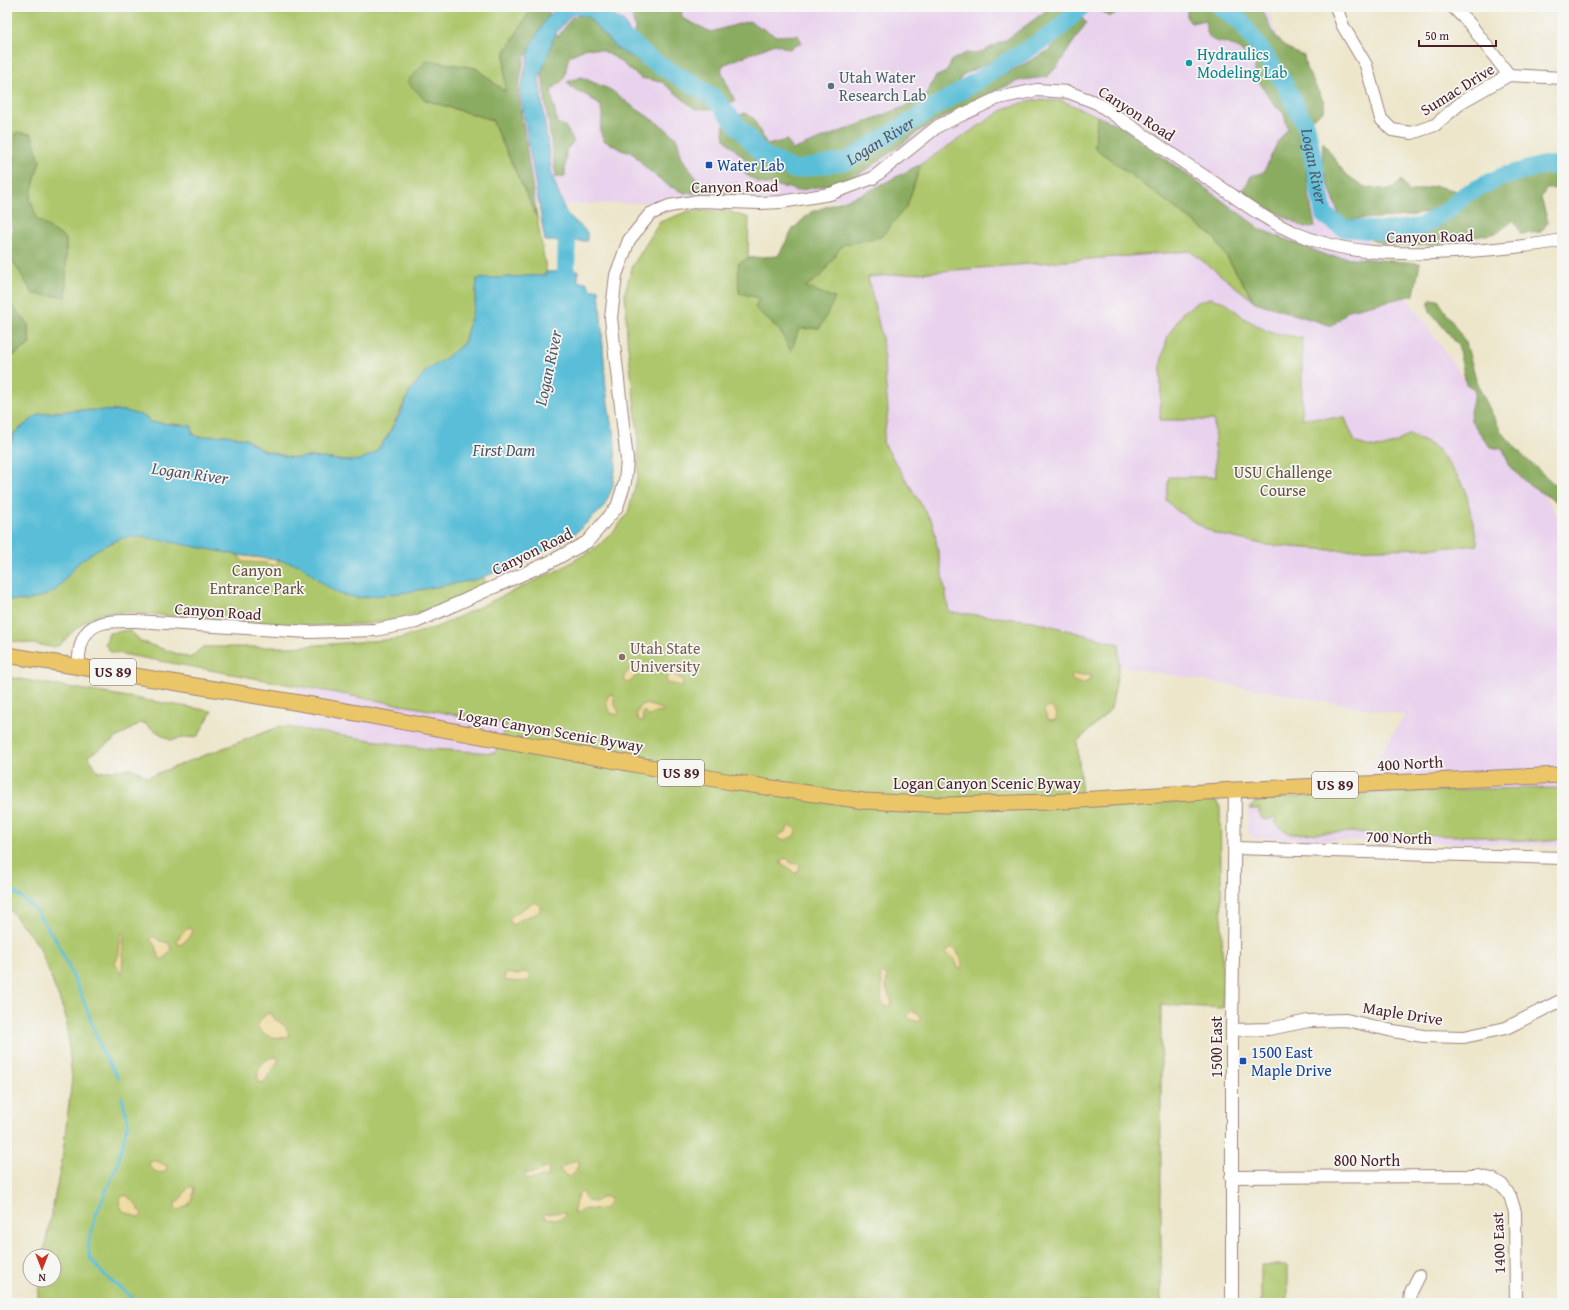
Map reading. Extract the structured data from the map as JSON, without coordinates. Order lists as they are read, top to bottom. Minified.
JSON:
{"streets":{"main road":["US 89","Logan Canyon Scenic Byway","400 North"],"street":["Sumac Drive","Canyon Road","700 North","Maple Drive","1500 East","800 North","1400 East"]},"crossings":[["Canyon Road","Logan Canyon Scenic Byway"],["Logan Canyon Scenic Byway","400 North"],["Logan Canyon Scenic Byway","1500 East"],["400 North","1500 East"],["700 North","1500 East"],["Maple Drive","1500 East"],["1500 East","800 North"],["800 North","1400 East"]],"water":["Logan River","First Dam"],"parks":["USU Challenge Course","Canyon Entrance Park"],"places":{"other":["Hydraulics Modeling Lab","Utah Water Research Lab","Utah State University"],"transit":["Water Lab","1500 East Maple Drive"]},"scale_bar":"50 m","north":"bottom"}
